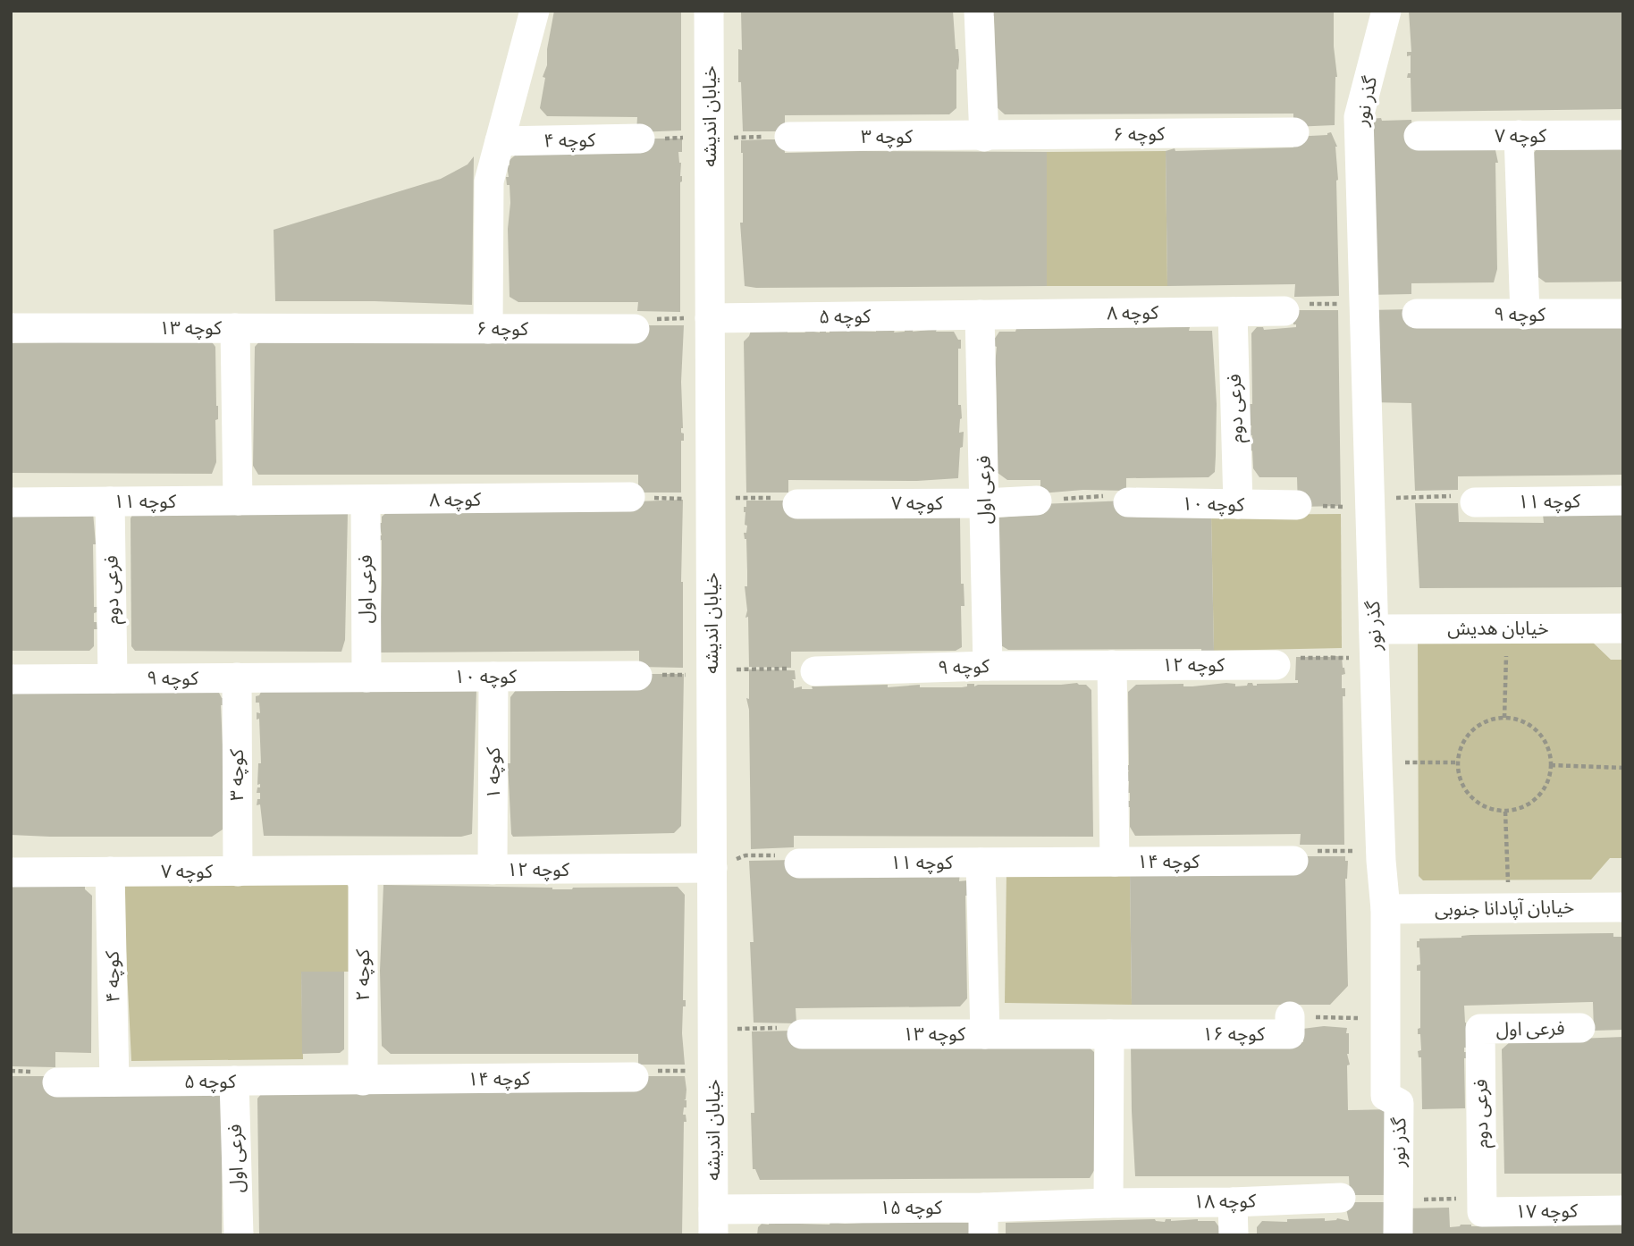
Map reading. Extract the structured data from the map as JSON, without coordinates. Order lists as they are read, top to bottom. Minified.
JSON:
{"streets":{"street":["گذر نور","خیابان اندیشه","کوچه ۶","کوچه ۷","کوچه ۳","کوچه ۴","کوچه ۸","کوچه ۹","کوچه ۵","کوچه ۱۳","فرعی دوم","فرعی اول","کوچه ۱۱","کوچه ۱۰","خیابان هدیش","کوچه ۱۲","کوچه ۱","کوچه ۱۴","خیابان آپادانا جنوبی","کوچه ۲","کوچه ۱۶","کوچه ۱۸","کوچه ۱۵","کوچه ۱۷"]},"crossings":[["گذر نور","خیابان هدیش"],["گذر نور","خیابان آپادانا جنوبی"],["گذر نور","کوچه ۱۶"],["خیابان اندیشه","کوچه ۵"],["خیابان اندیشه","کوچه ۱۲"],["خیابان اندیشه","کوچه ۱۵"],["کوچه ۶","کوچه ۳"],["کوچه ۶","کوچه ۱۳"],["کوچه ۷","کوچه ۳"],["کوچه ۷","کوچه ۴"],["کوچه ۷","فرعی اول"],["کوچه ۷","کوچه ۱۲"],["کوچه ۷","کوچه ۲"],["کوچه ۳","کوچه ۹"],["کوچه ۴","کوچه ۵"],["کوچه ۸","کوچه ۵"],["کوچه ۸","فرعی دوم"],["کوچه ۸","فرعی اول"],["کوچه ۸","کوچه ۱۱"],["کوچه ۹","فرعی دوم"],["کوچه ۹","فرعی اول"],["کوچه ۹","کوچه ۱۰"],["کوچه ۹","کوچه ۱۲"],["کوچه ۵","فرعی اول"],["کوچه ۵","کوچه ۱۴"],["کوچه ۵","کوچه ۲"],["کوچه ۱۳","کوچه ۱۶"],["فرعی دوم","فرعی اول"],["فرعی دوم","کوچه ۱۱"],["فرعی دوم","کوچه ۱۰"],["فرعی دوم","کوچه ۱۷"],["فرعی اول","کوچه ۱۰"],["کوچه ۱۱","کوچه ۱۴"],["کوچه ۱۰","کوچه ۱"],["کوچه ۱۲","کوچه ۱"],["کوچه ۱۲","کوچه ۲"],["کوچه ۱۴","کوچه ۲"],["کوچه ۱۸","کوچه ۱۵"]]}
